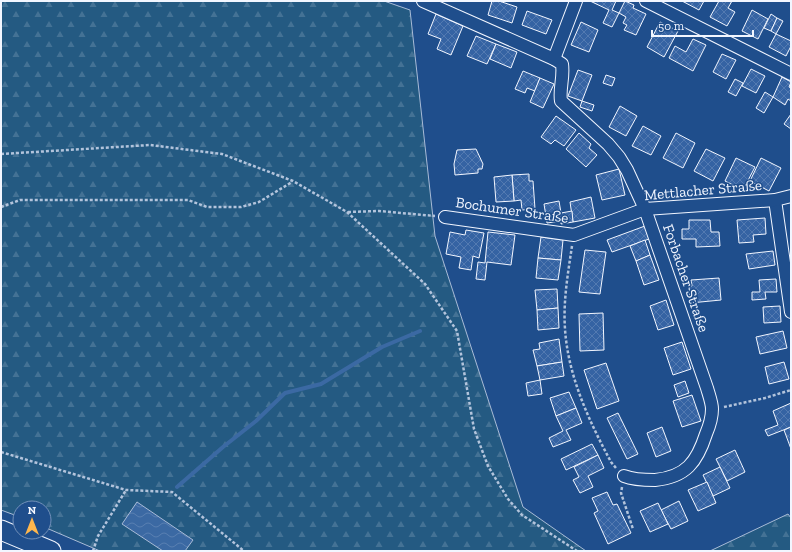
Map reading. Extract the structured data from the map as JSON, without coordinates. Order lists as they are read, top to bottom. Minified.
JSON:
{"streets":{"street":["Mettlacher Straße","Bochumer Straße","Forbacher Straße"]},"crossings":[["Mettlacher Straße","Bochumer Straße"],["Mettlacher Straße","Forbacher Straße"]],"scale_bar":"50 m","north":"top"}
